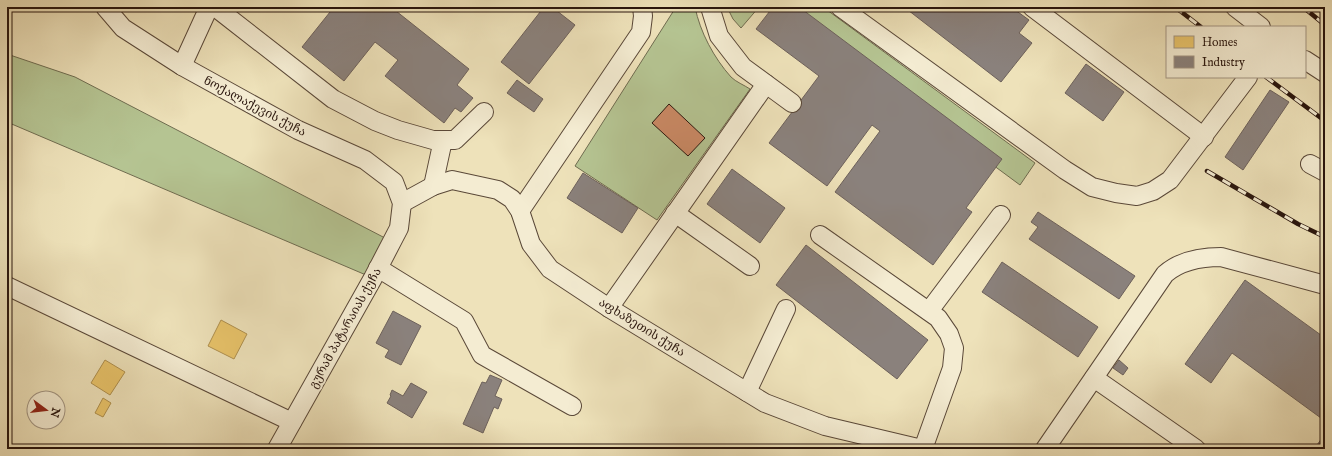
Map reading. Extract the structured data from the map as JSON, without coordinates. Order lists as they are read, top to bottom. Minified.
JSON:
{"streets":{"street":["ნოქალაქევის ქუჩა","აფხაზეთის ქუჩა","გურამ პატარაიას ქუჩა"]},"crossings":[["ნოქალაქევის ქუჩა","აფხაზეთის ქუჩა"],["ნოქალაქევის ქუჩა","გურამ პატარაიას ქუჩა"],["აფხაზეთის ქუჩა","გურამ პატარაიას ქუჩა"]],"legend":["Homes","Industry"],"north":"right"}
